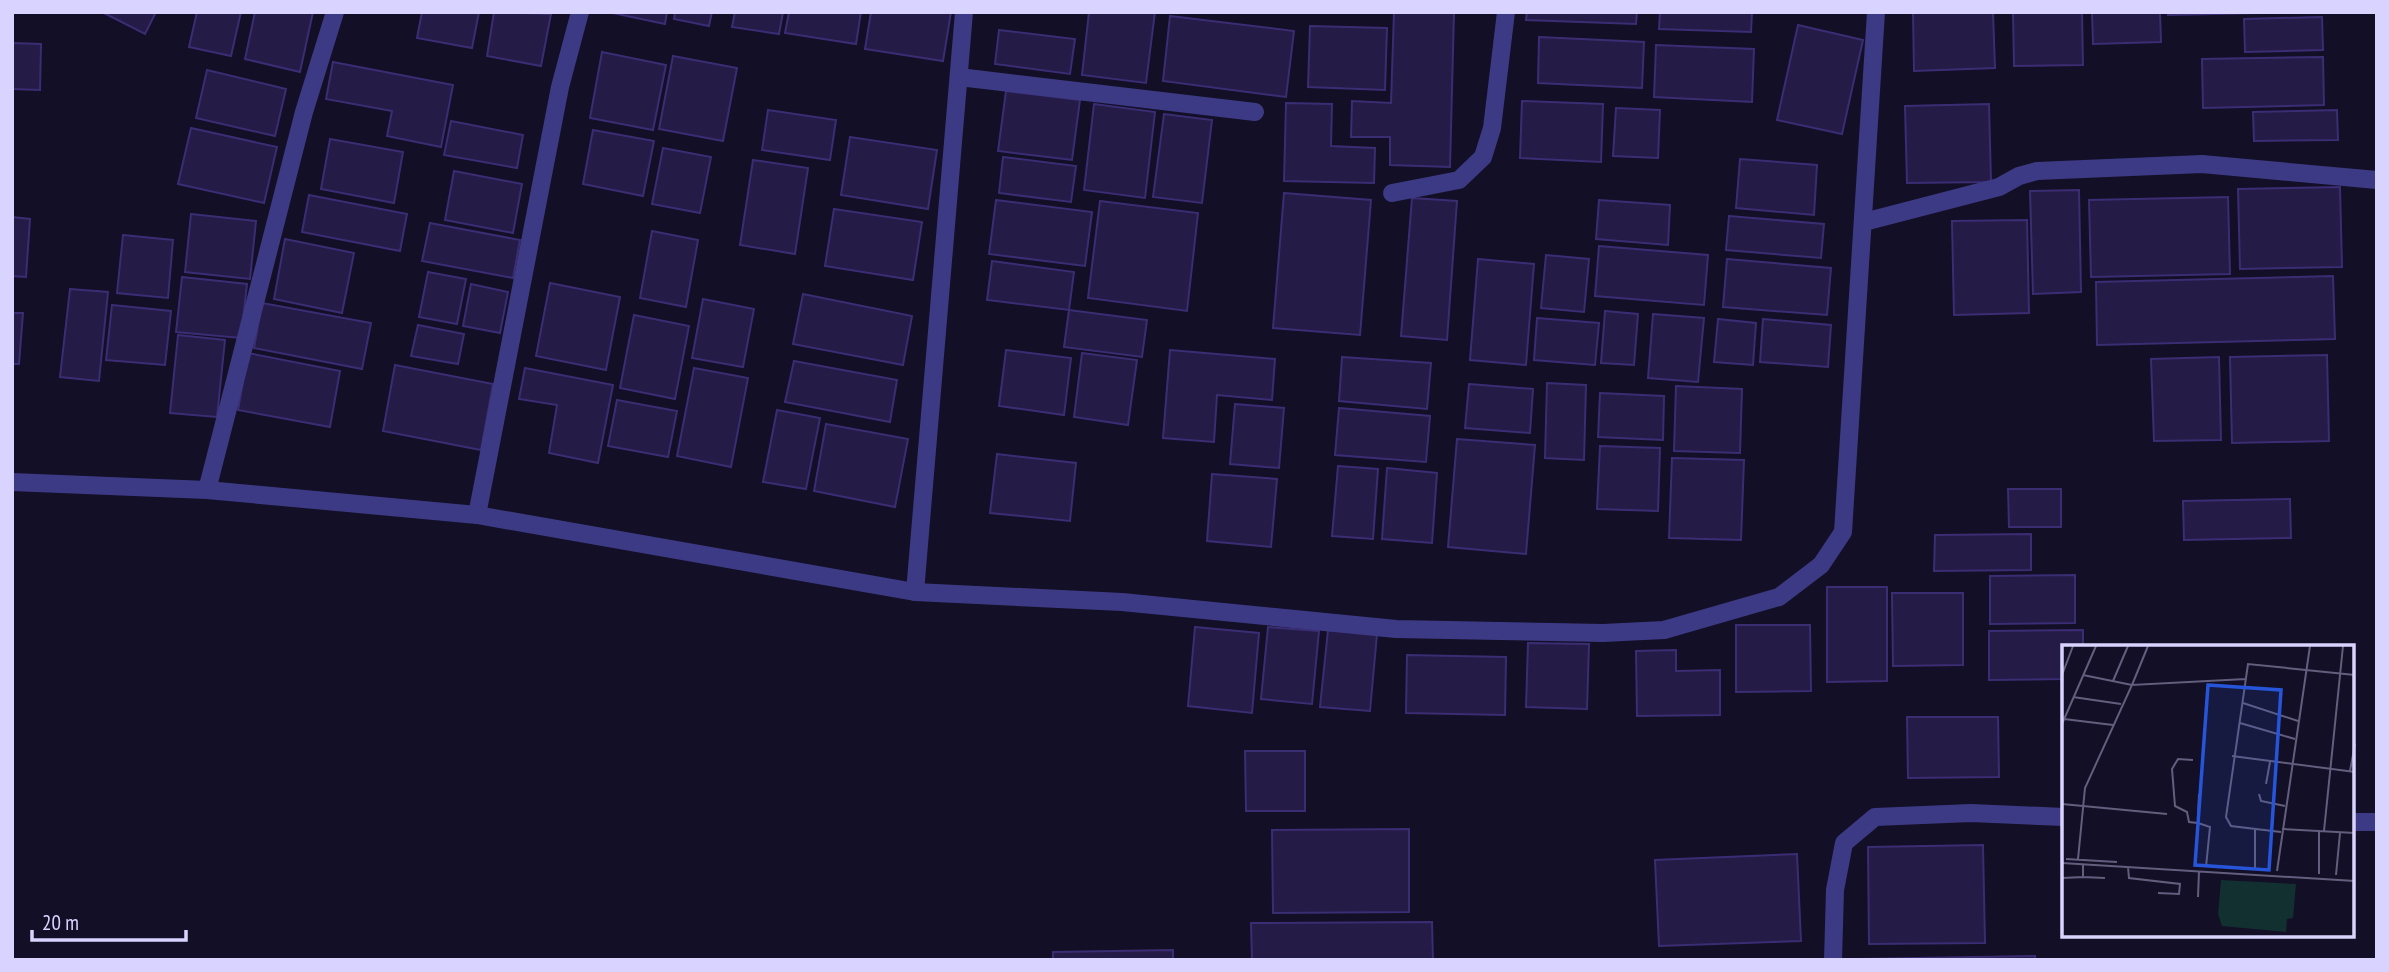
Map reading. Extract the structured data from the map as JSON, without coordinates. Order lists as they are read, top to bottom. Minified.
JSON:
{"scale_bar":"20 m"}
